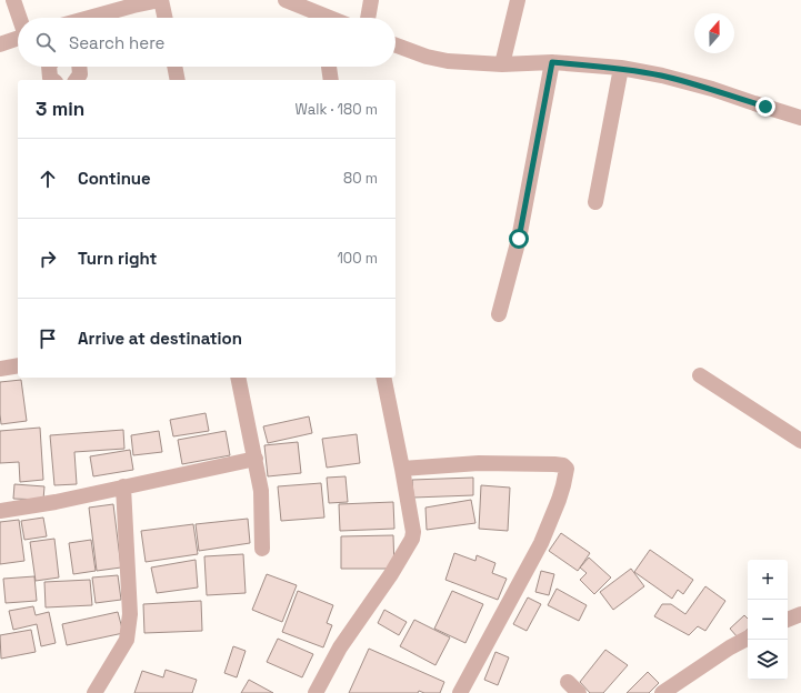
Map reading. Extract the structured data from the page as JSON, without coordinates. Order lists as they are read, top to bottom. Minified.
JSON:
{"north":"top","page":{"search":"Search here","heading":["3 min","Walk · 180 m"],"list":[["Continue","80 m"],["Turn right","100 m"],"Arrive at destination"],"map_buttons":["+","−"]}}
